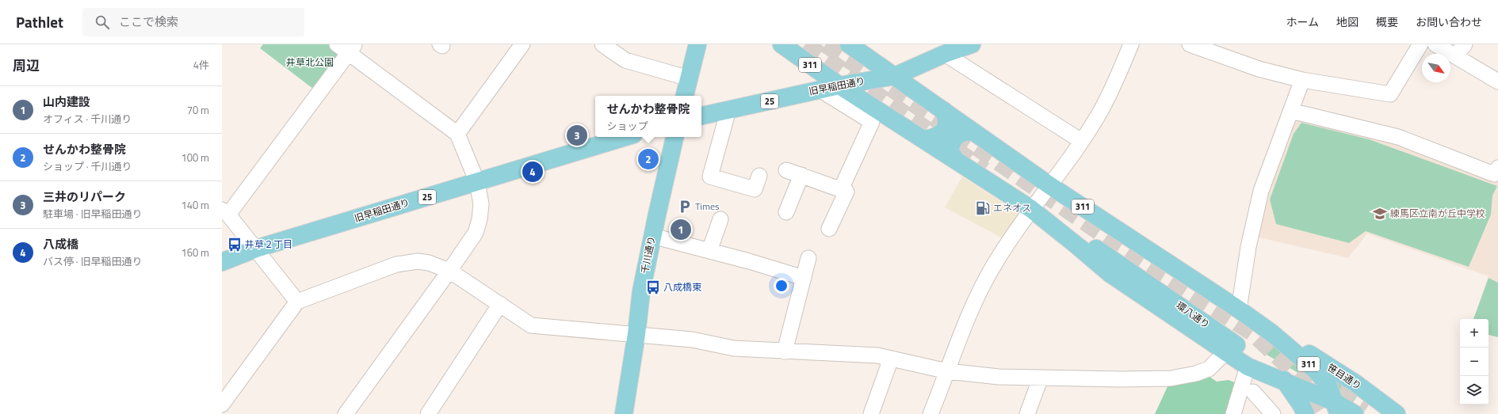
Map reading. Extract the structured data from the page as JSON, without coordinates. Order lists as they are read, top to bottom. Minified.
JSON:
{"streets":{"main road":["311","旧早稲田通り","25","千川通り","環八通り","笹目通り"]},"crossings":[["311","旧早稲田通り"],["311","環八通り"],["311","笹目通り"]],"parks":["井草北公園"],"places":{"parking":["Times"],"fuel station":["エネオス"],"school or university":["練馬区立南が丘中学校"],"bus stop":["井草２丁目","八成橋東"]},"north":"bottom right","page":{"header":"Pathlet","search":"ここで検索","nav":["ホーム","地図","概要","お問い合わせ"],"heading":["周辺","4件"],"list":[{"mark":"1","name":"山内建設","note":"オフィス · 千川通り","value":"70 m"},{"mark":"2","name":"せんかわ整骨院","note":"ショップ · 千川通り","value":"100 m"},{"mark":"3","name":"三井のリパーク","note":"駐車場 · 旧早稲田通り","value":"140 m"},{"mark":"4","name":"八成橋","note":"バス停 · 旧早稲田通り","value":"160 m"}],"popup":["せんかわ整骨院","ショップ"],"pins":["3","2","4","1"],"map_buttons":["+","−"]}}
